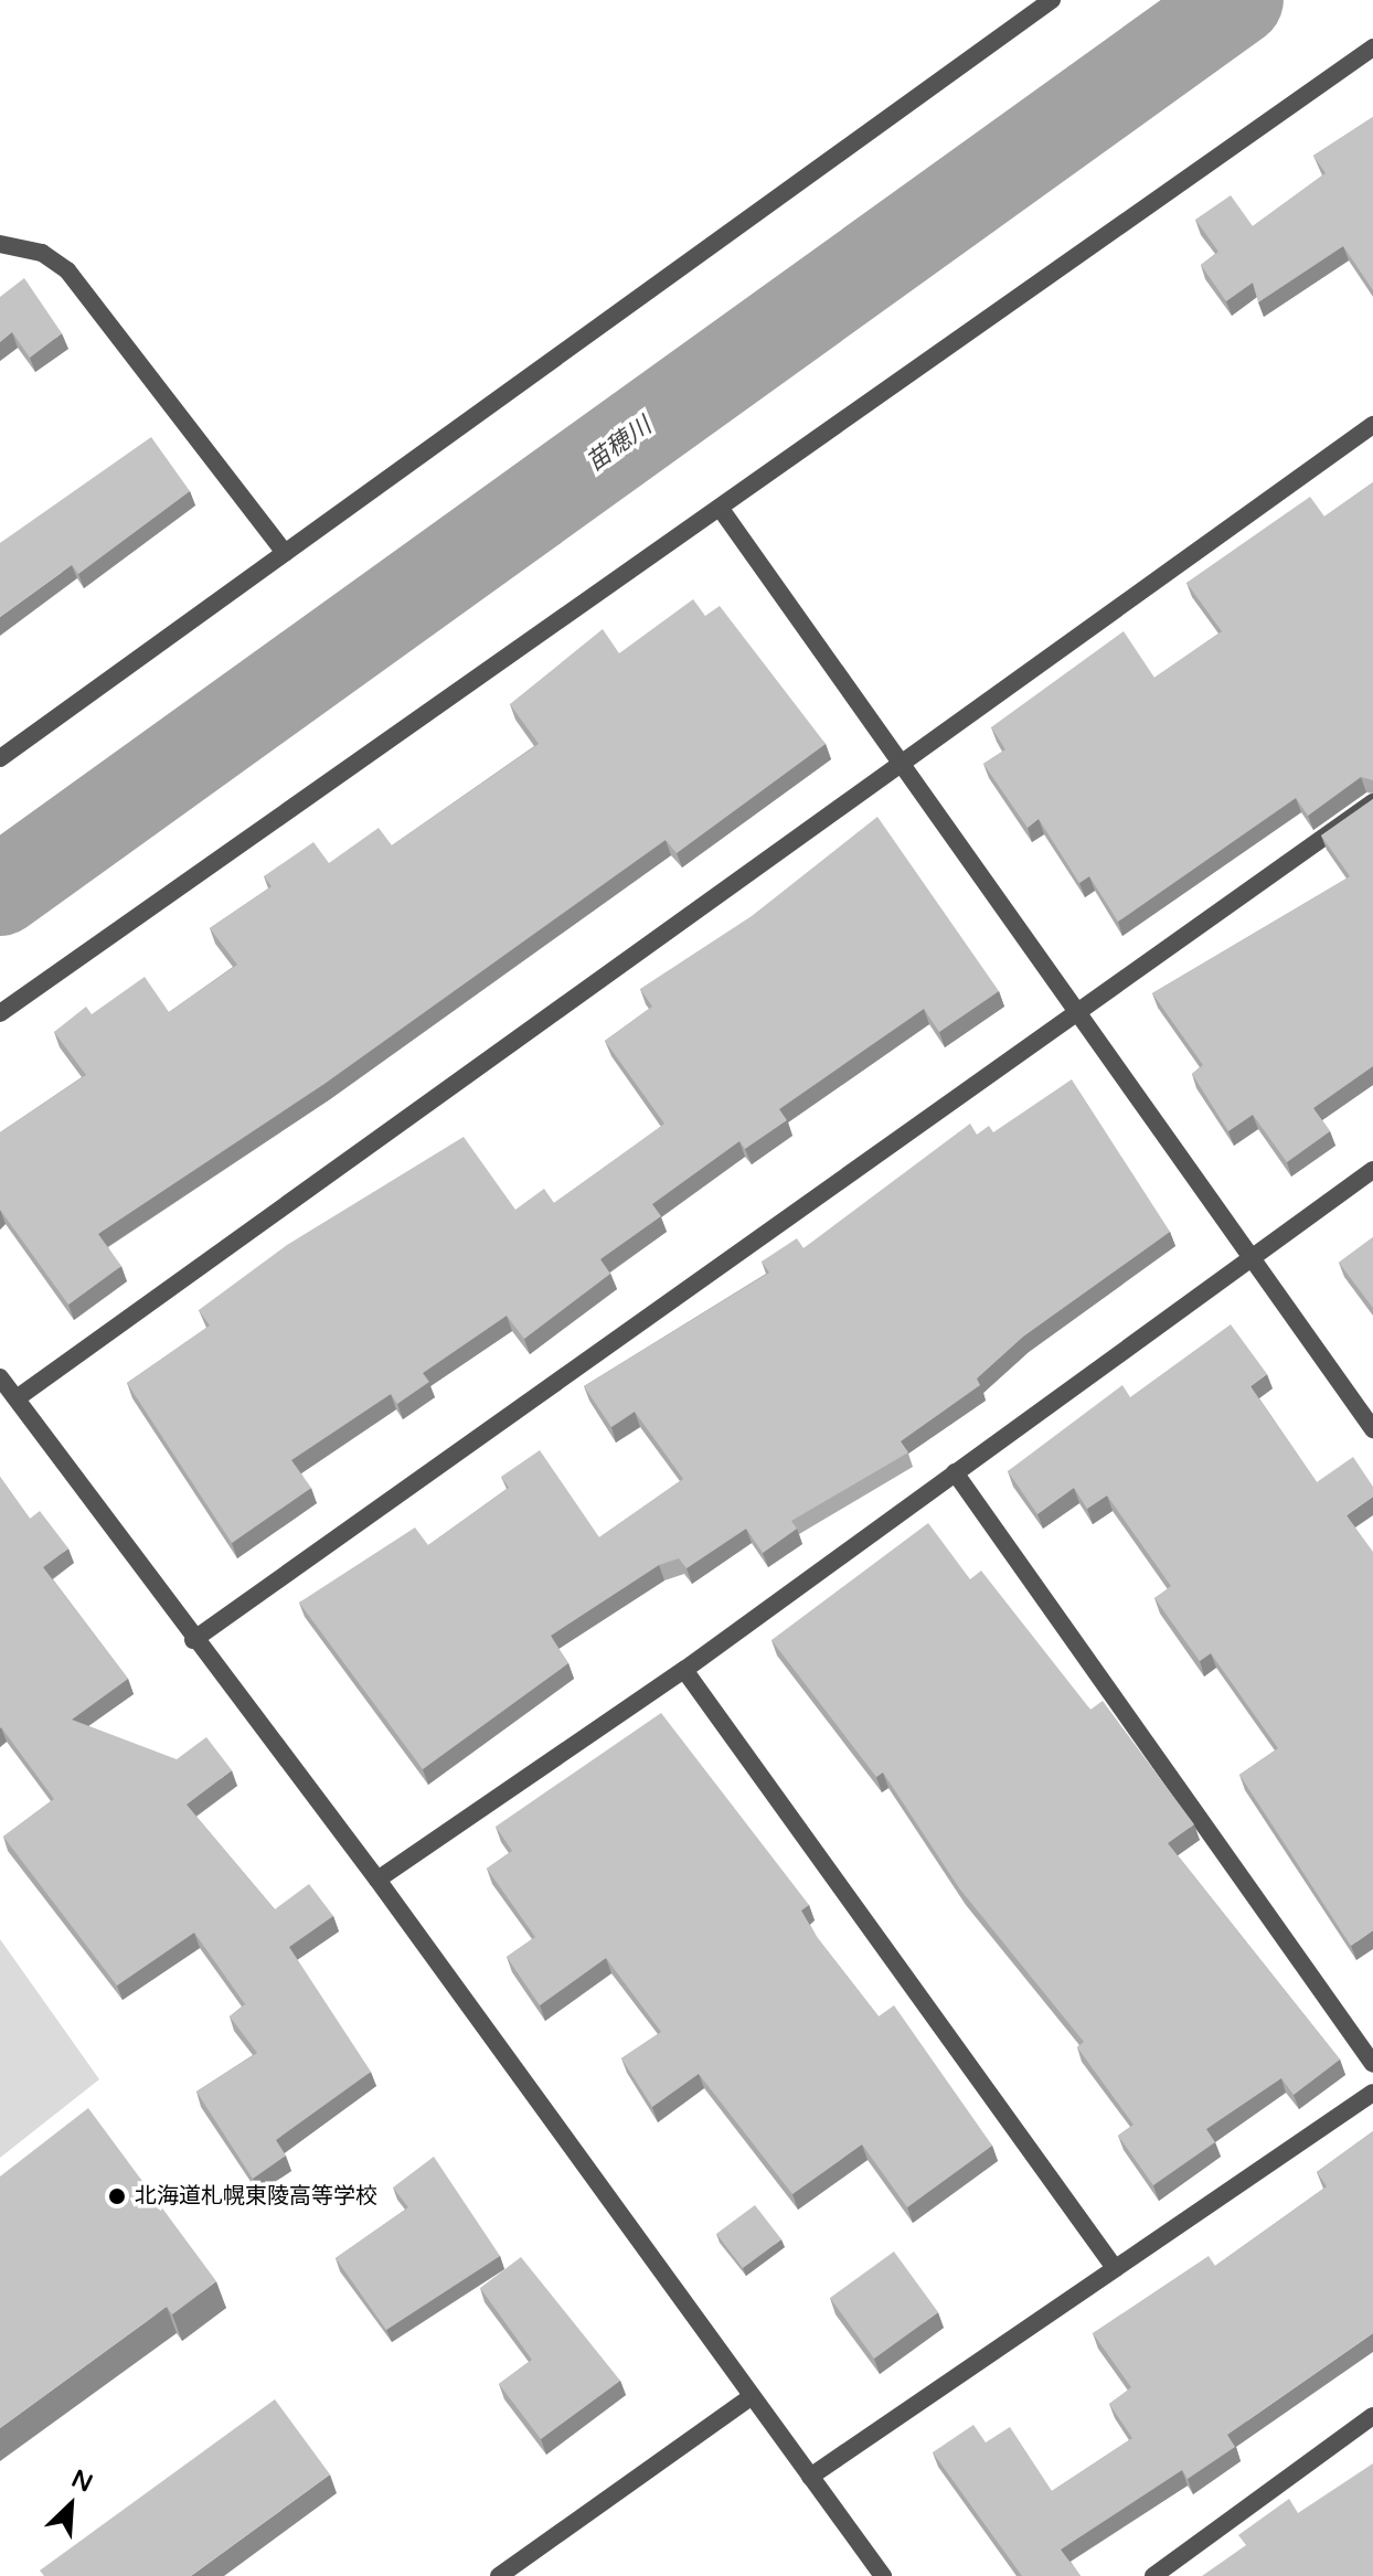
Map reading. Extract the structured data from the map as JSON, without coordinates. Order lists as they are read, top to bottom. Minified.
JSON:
{"water":["苗穂川"],"places":["北海道札幌東陵高等学校"],"north":"top right"}
